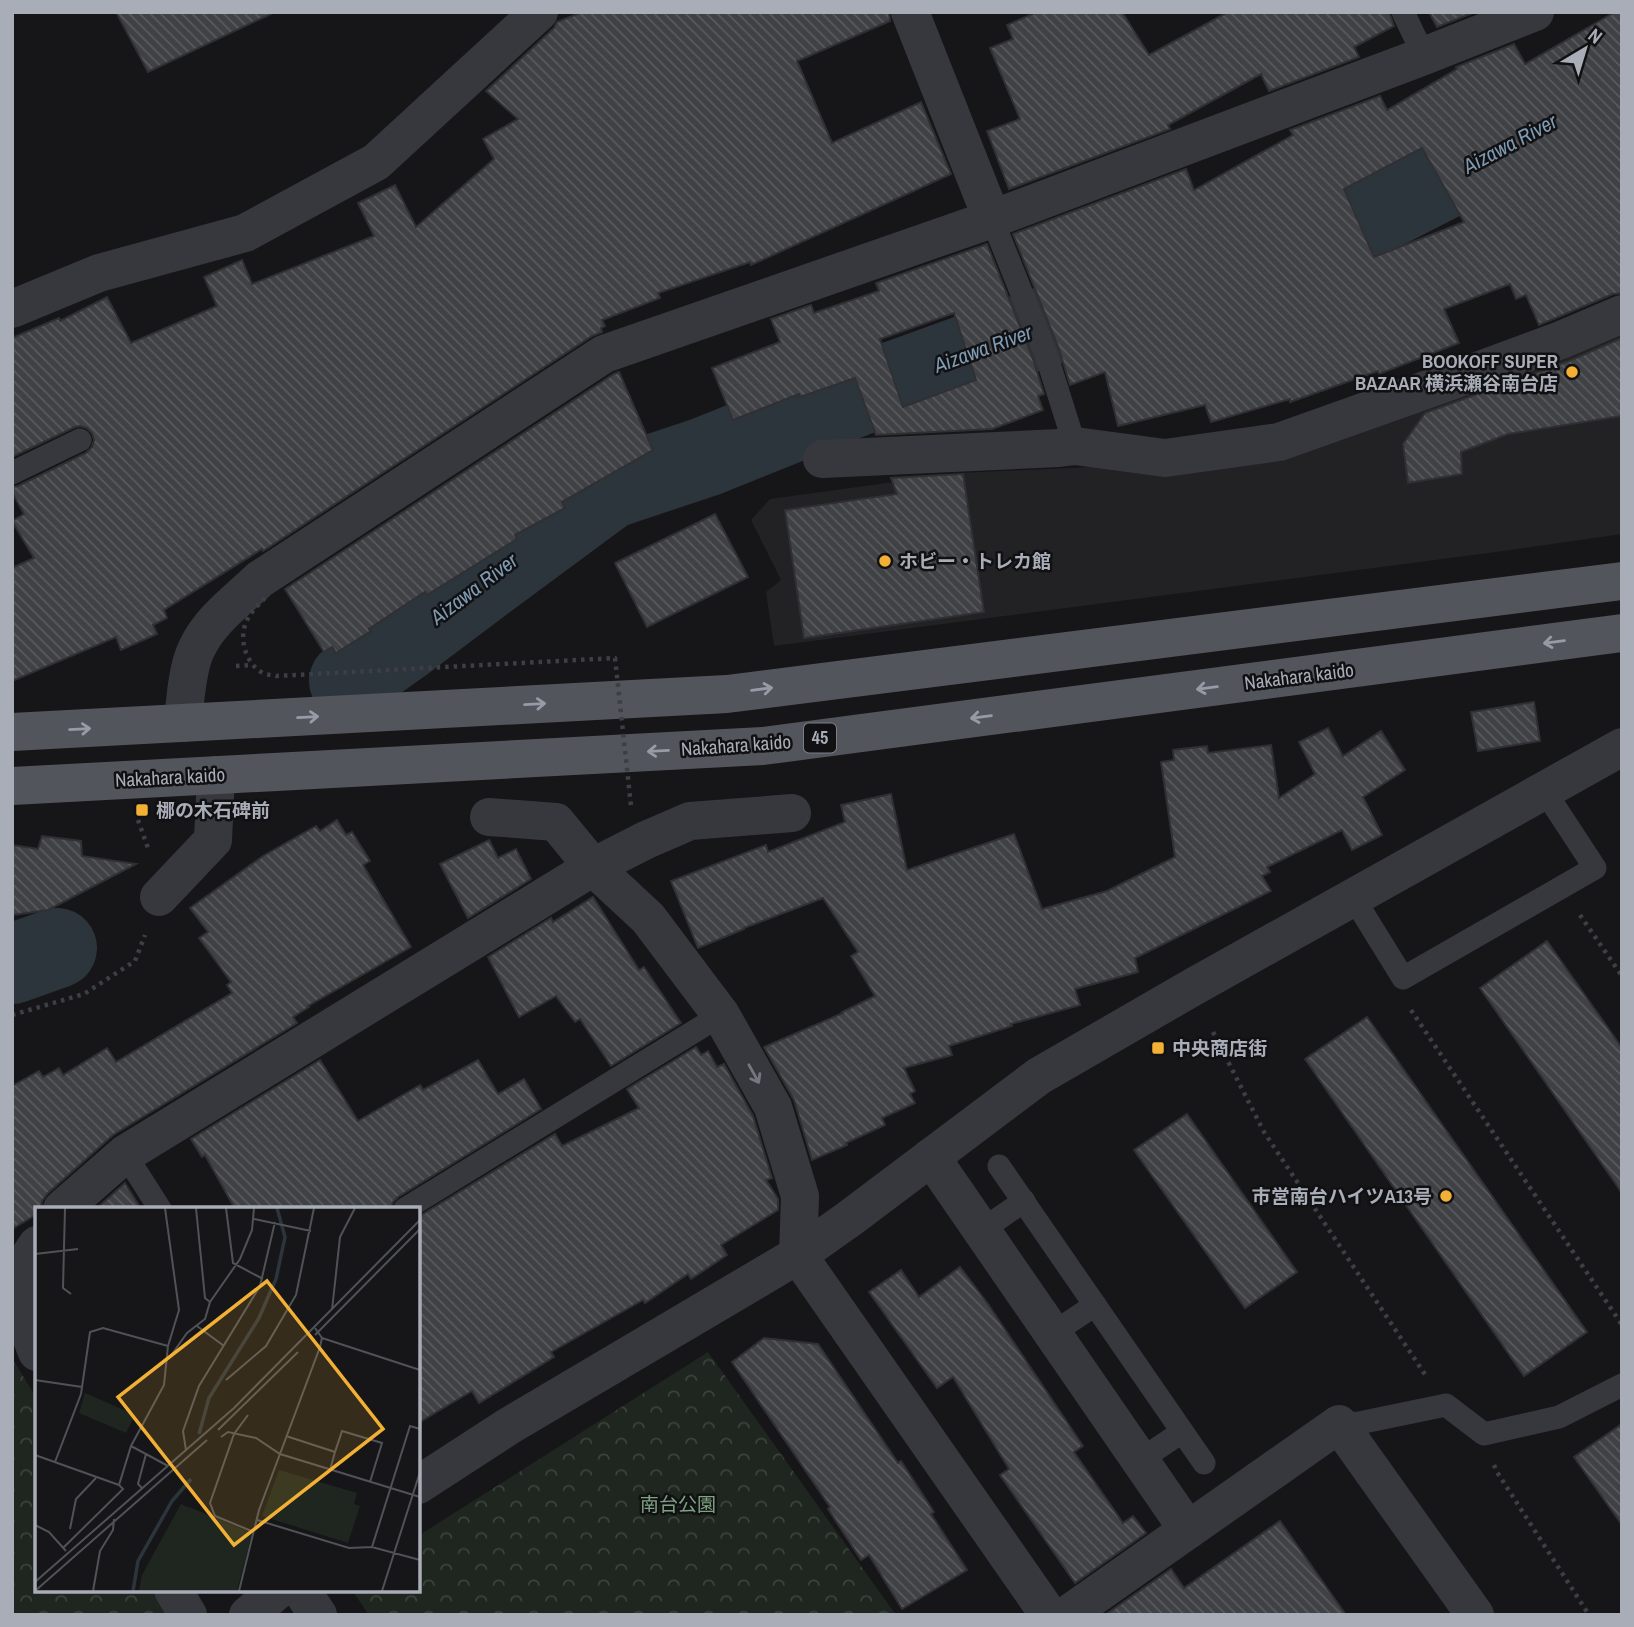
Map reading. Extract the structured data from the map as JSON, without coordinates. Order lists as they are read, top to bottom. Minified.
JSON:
{"streets":{"main road":["Nakahara kaido","45"]},"water":["Aizawa River"],"parks":["南台公園"],"places":{"other":["BOOKOFF SUPER BAZAAR 横浜瀬谷南台店","ホビー・トレカ館","市営南台ハイツA13号"],"transit":["梛の木石碑前","中央商店街"]},"north":"top right"}
